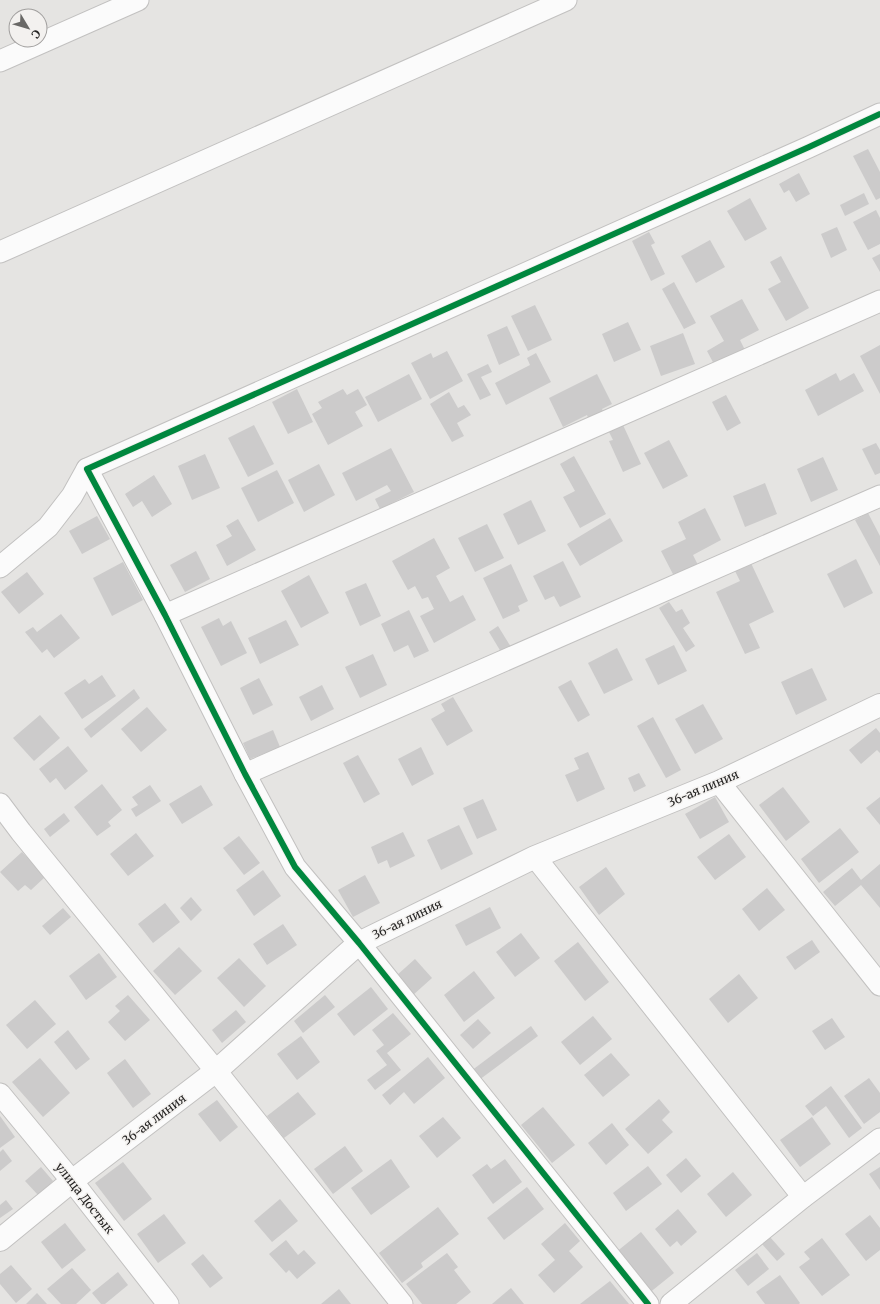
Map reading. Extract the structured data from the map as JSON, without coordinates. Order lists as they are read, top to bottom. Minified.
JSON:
{"streets":{"street":["36-ая линия","улица Достык"]},"crossings":[["36-ая линия","улица Достык"]],"north":"bottom right"}
